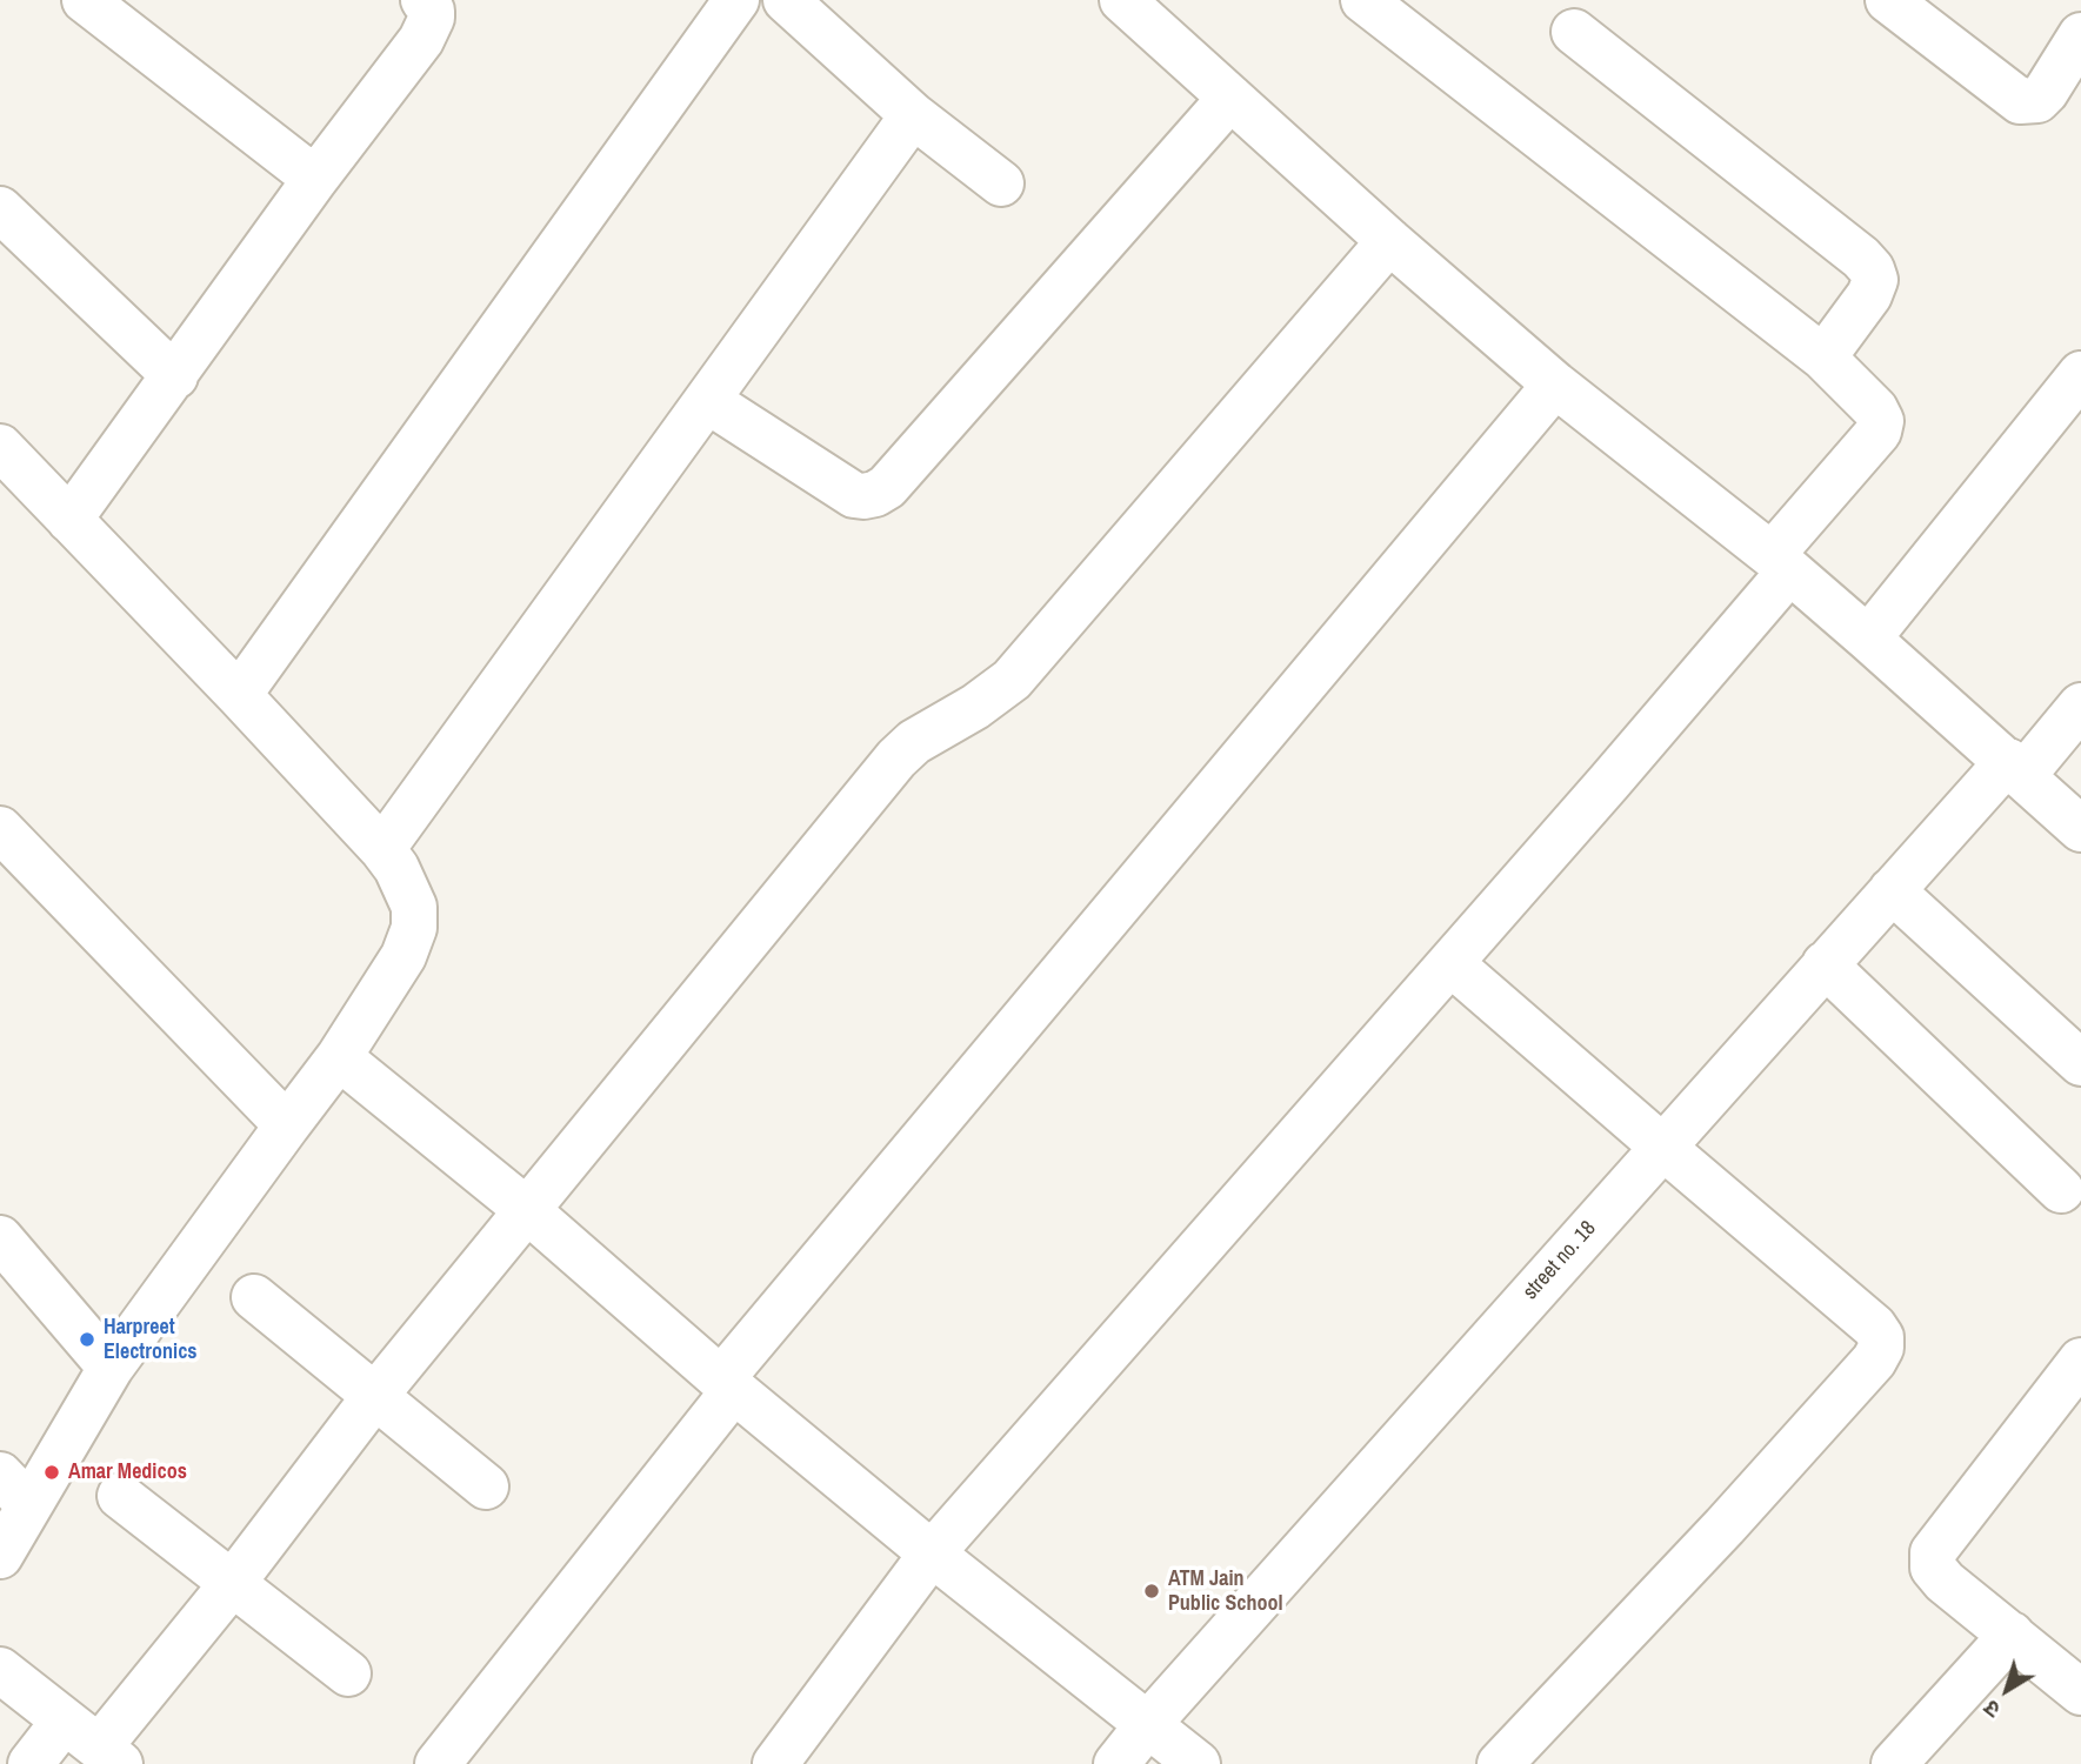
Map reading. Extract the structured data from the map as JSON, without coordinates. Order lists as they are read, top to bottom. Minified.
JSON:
{"streets":{"street":["street no. 18"]},"places":["Harpreet Electronics","Amar Medicos","ATM Jain Public School"],"north":"bottom left"}
